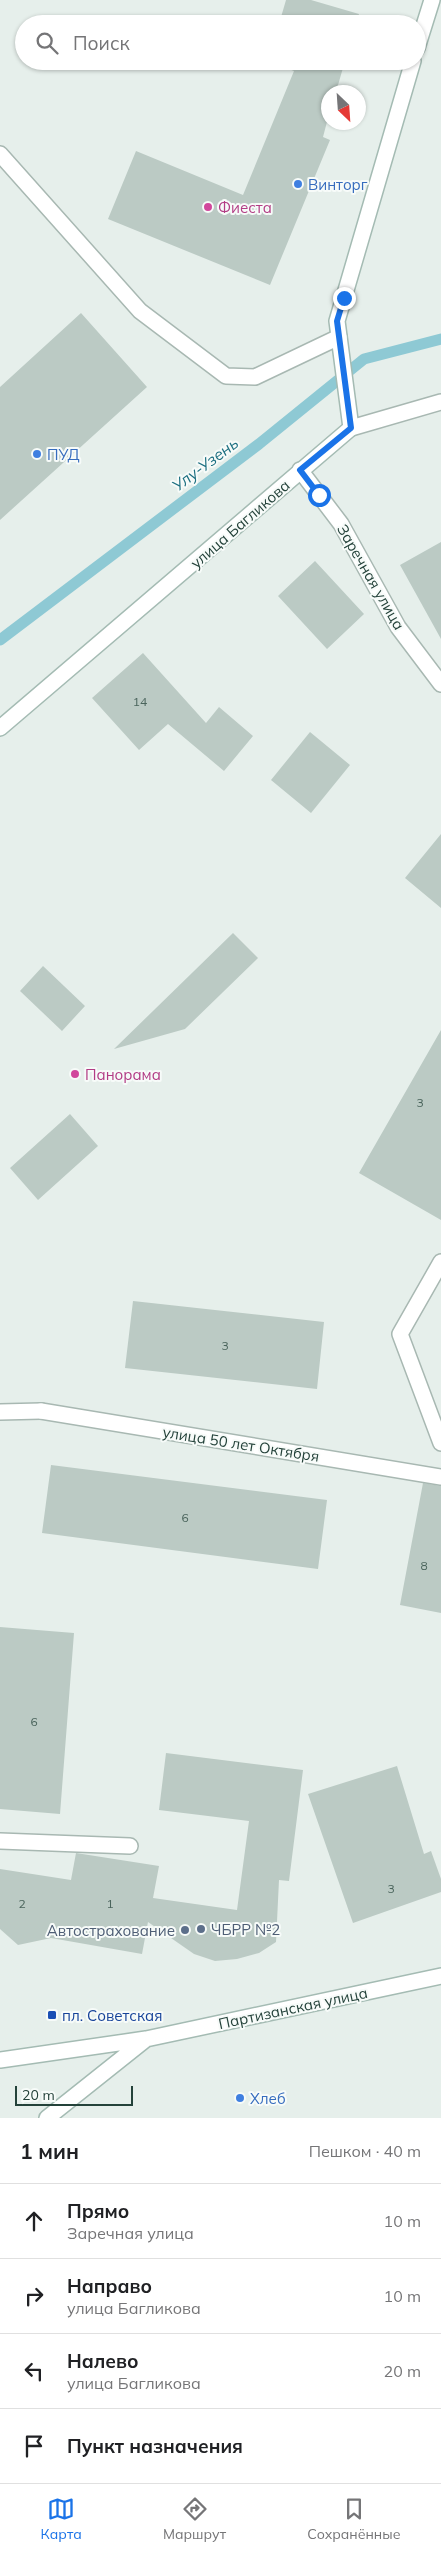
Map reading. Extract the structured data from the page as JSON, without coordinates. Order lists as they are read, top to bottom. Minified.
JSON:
{"streets":{"main road":["улица Багликова","Заречная улица","улица 50 лет Октября","Партизанская улица"]},"crossings":[["улица Багликова","Заречная улица"]],"water":["Улу-Узень"],"places":{"other":["Винторг","Фиеста","ПУД","Панорама","ЧБРР №2","Автострахование","Хлеб"],"transit":["пл. Советская"]},"house_numbers":["14","3","3","6","8","6","3","2","1"],"scale_bar":"20 m","north":"bottom right","page":{"search":"Поиск","scale":"20 m","heading":["1 мин","Пешком · 40 m"],"list":[["Прямо","Заречная улица","10 m"],["Направо","улица Багликова","10 m"],["Налево","улица Багликова","20 m"],"Пункт назначения"],"nav":["Карта","Маршрут","Сохранённые"]}}
